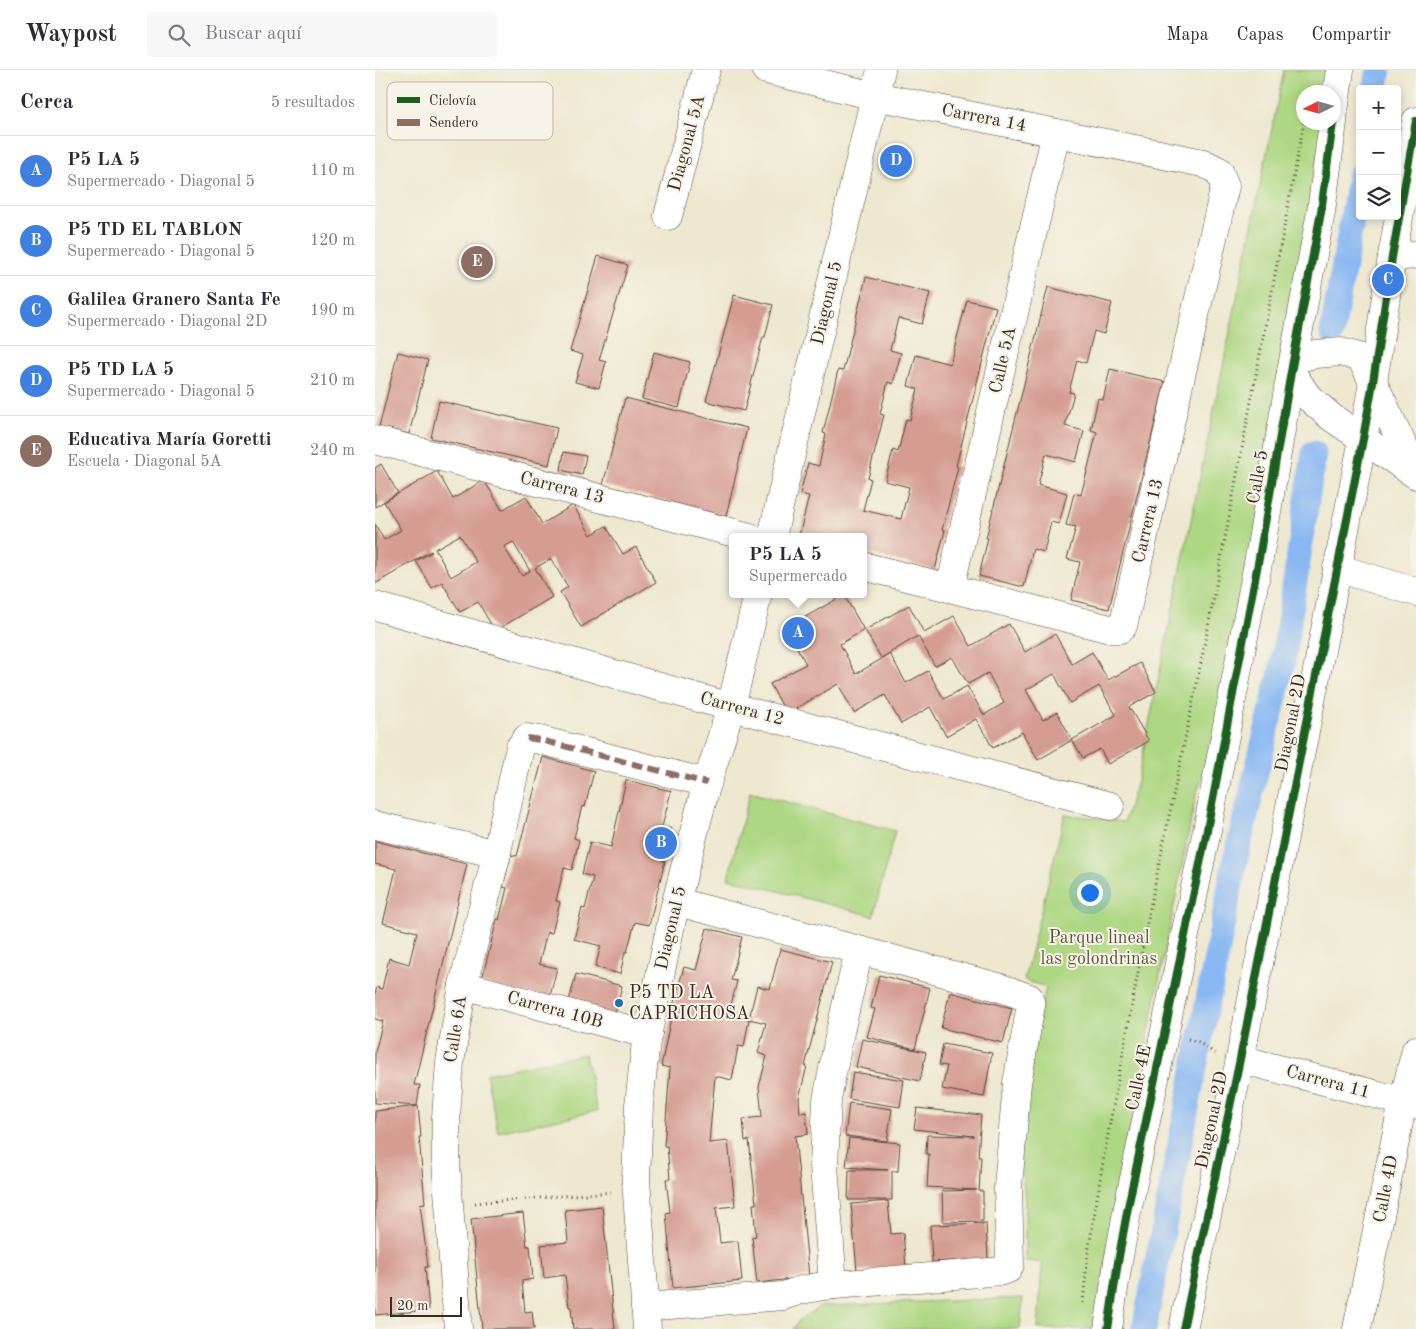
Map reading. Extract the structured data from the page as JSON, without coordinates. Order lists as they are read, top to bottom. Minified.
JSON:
{"streets":{"street":["Carrera 14","Diagonal 5A","Diagonal 5","Calle 5A","Calle 5","Carrera 13","Carrera 12","Diagonal 2D","Carrera 10B","Calle 6A","Calle 4E","Carrera 11","Calle 4D"]},"crossings":[["Carrera 14","Diagonal 5"],["Carrera 14","Calle 5A"],["Carrera 14","Carrera 13"],["Diagonal 5","Carrera 12"],["Diagonal 5","Carrera 10B"],["Diagonal 5","Calle 6A"],["Calle 5A","Carrera 13"],["Calle 5","Calle 4E"],["Diagonal 2D","Carrera 11"],["Carrera 10B","Calle 6A"],["Carrera 11","Calle 4D"]],"parks":["Parque lineal las golondrinas"],"places":["P5 TD LA CAPRICHOSA"],"legend":["Ciclovía","Sendero"],"scale_bar":"20 m","north":"left","page":{"header":"Waypost","search":"Buscar aquí","nav":["Mapa","Capas","Compartir"],"heading":["Cerca","5 resultados"],"map_buttons":["+","−"],"list":[{"mark":"A","name":"P5 LA 5","note":"Supermercado · Diagonal 5","value":"110 m"},{"mark":"B","name":"P5 TD EL TABLON","note":"Supermercado · Diagonal 5","value":"120 m"},{"mark":"C","name":"Galilea Granero Santa Fe","note":"Supermercado · Diagonal 2D","value":"190 m"},{"mark":"D","name":"P5 TD LA 5","note":"Supermercado · Diagonal 5","value":"210 m"},{"mark":"E","name":"Educativa María Goretti","note":"Escuela · Diagonal 5A","value":"240 m"}],"pins":["D","E","C","A","B"],"popup":["P5 LA 5","Supermercado"],"scale":"20 m"}}
